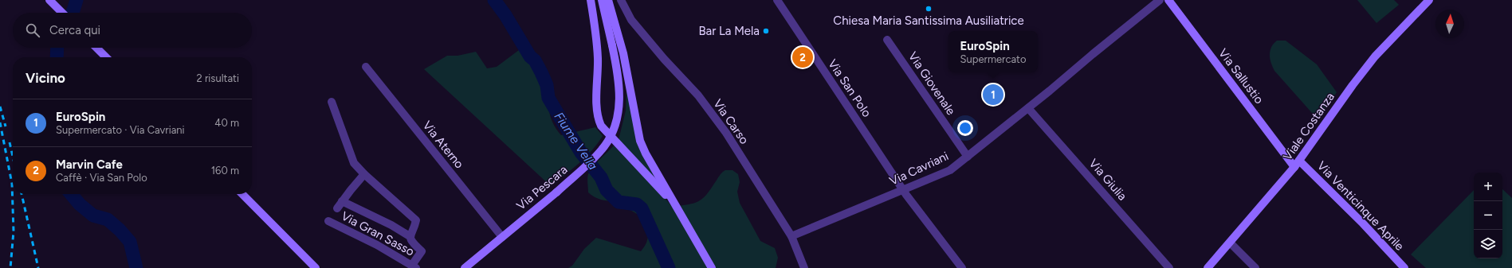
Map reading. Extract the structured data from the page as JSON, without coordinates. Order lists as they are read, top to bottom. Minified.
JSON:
{"streets":{"street":["Via Sallustio","Via Giovenale","Via San Polo","Via Carso","Viale Costanza","Via Aterno","Via Cavriani","Via Giulia","Via Pescara","Via Venticinque Aprile","Via Gran Sasso"]},"crossings":[["Via Sallustio","Viale Costanza"],["Via Sallustio","Via Venticinque Aprile"],["Via Giovenale","Via Cavriani"],["Via San Polo","Via Cavriani"],["Via Carso","Via Cavriani"],["Viale Costanza","Via Venticinque Aprile"],["Via Aterno","Via Pescara"],["Via Cavriani","Via Giulia"]],"water":["Fiume Vella"],"places":["Chiesa Maria Santissima Ausiliatrice","Bar La Mela"],"north":"top","page":{"search":"Cerca qui","popup":["EuroSpin","Supermercato"],"pins":["2","1"],"heading":["Vicino","2 risultati"],"list":[{"mark":"1","name":"EuroSpin","note":"Supermercato · Via Cavriani","value":"40 m"},{"mark":"2","name":"Marvin Cafe","note":"Caffè · Via San Polo","value":"160 m"}],"map_buttons":["+","−"]}}
